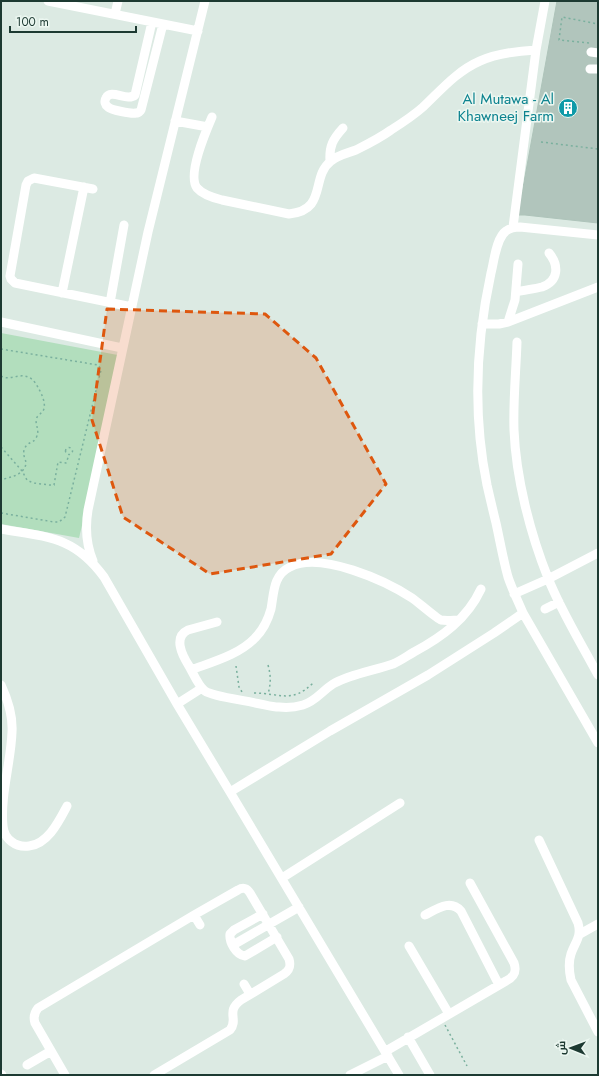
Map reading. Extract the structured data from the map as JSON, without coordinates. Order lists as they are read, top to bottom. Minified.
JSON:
{"places":{"building":["Al Mutawa - Al Khawneej Farm"]},"scale_bar":"100 m","north":"left"}
